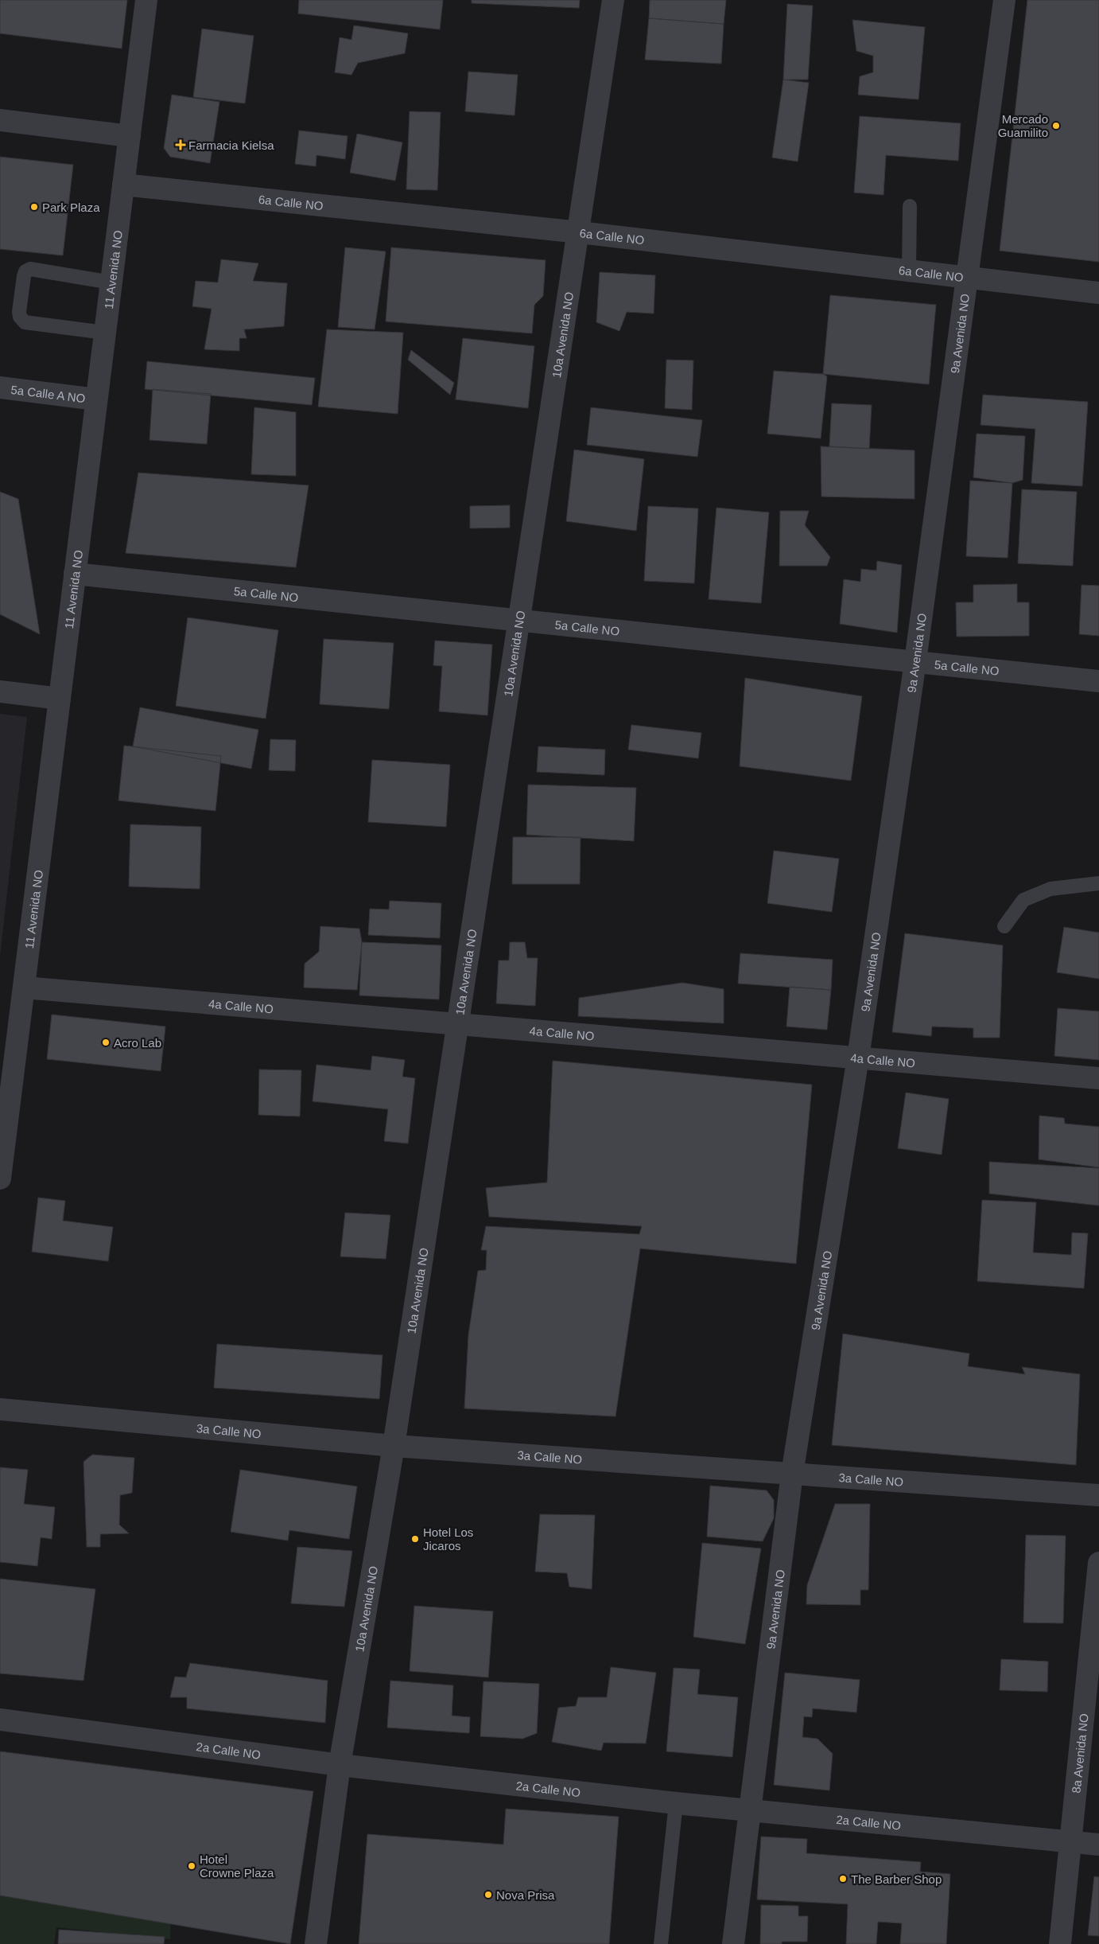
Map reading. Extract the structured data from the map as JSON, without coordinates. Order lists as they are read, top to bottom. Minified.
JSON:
{"streets":{"street":["6a Calle NO","11 Avenida NO","9a Avenida NO","10a Avenida NO","5a Calle A NO","5a Calle NO","4a Calle NO","3a Calle NO","2a Calle NO","8a Avenida NO"]},"crossings":[["6a Calle NO","11 Avenida NO"],["6a Calle NO","9a Avenida NO"],["6a Calle NO","10a Avenida NO"],["11 Avenida NO","5a Calle A NO"],["11 Avenida NO","5a Calle NO"],["11 Avenida NO","4a Calle NO"],["9a Avenida NO","5a Calle NO"],["9a Avenida NO","4a Calle NO"],["9a Avenida NO","3a Calle NO"],["9a Avenida NO","2a Calle NO"],["10a Avenida NO","5a Calle NO"],["10a Avenida NO","4a Calle NO"],["10a Avenida NO","3a Calle NO"],["10a Avenida NO","2a Calle NO"],["2a Calle NO","8a Avenida NO"]],"places":{"other":["Mercado Guamilito","Park Plaza","Acro Lab","Hotel Los Jicaros","Hotel Crowne Plaza","The Barber Shop","Nova Prisa"],"health":["Farmacia Kielsa"]}}
